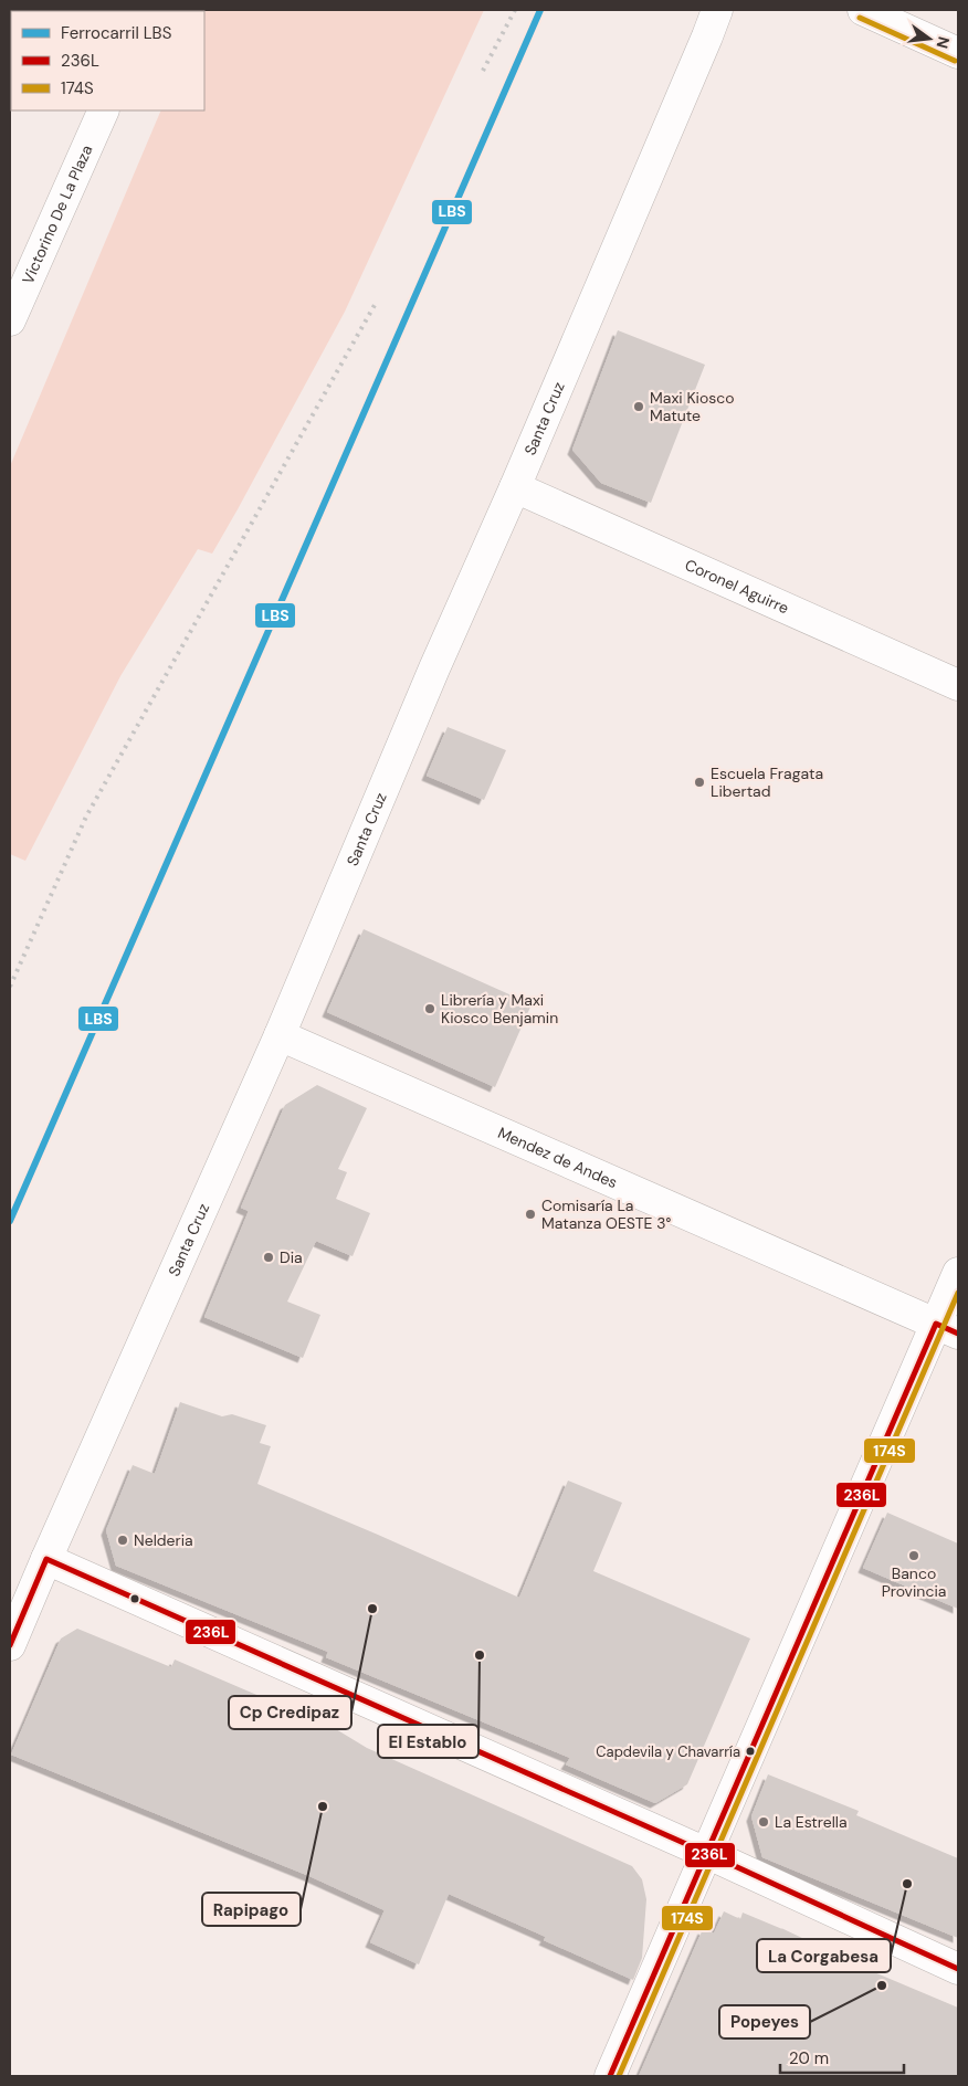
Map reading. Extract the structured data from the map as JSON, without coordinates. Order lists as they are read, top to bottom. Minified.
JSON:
{"streets":{"street":["Victorino De La Plaza","Santa Cruz","Coronel Aguirre","Mendez de Andes"]},"crossings":[["Santa Cruz","Coronel Aguirre"],["Santa Cruz","Mendez de Andes"]],"places":["Maxi Kiosco Matute","Escuela Fragata Libertad","Librería y Maxi Kiosco Benjamin","Comisaría La Matanza OESTE 3°","Dia","Nelderia","Banco Provincia","Cp Credipaz","El Establo","Capdevila y Chavarría","Rapipago","La Estrella","La Corgabesa","Popeyes"],"lines":["rail line LBS","transit line 174S","transit line 236L"],"legend":["Ferrocarril LBS","236L","174S"],"scale_bar":"20 m","north":"right"}
